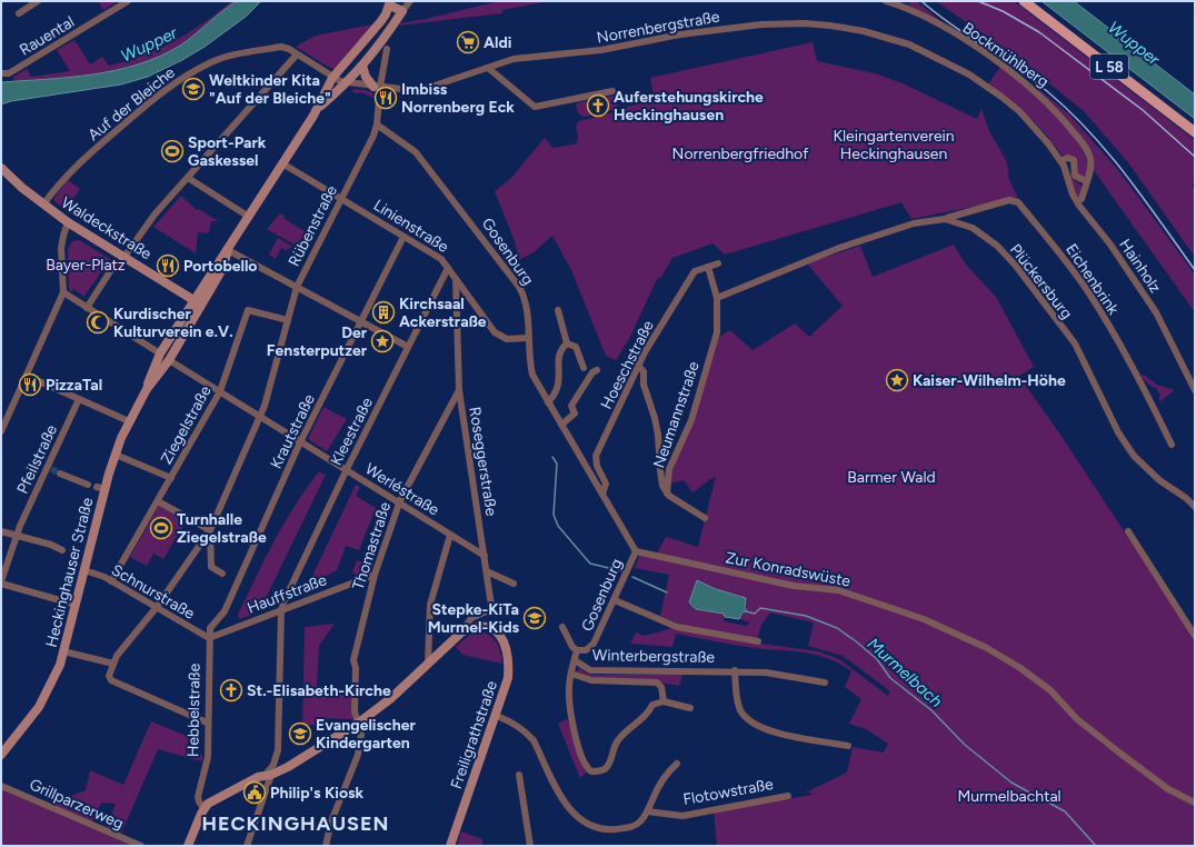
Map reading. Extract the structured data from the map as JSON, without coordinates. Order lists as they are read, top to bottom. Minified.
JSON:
{"streets":{"main road":["L 58","Waldeckstraße","Heckinghauser Straße","Freiligrathstraße"],"street":["Norrenbergstraße","Rauental","Bockmühlberg","Auf der Bleiche","Rübenstraße","Linienstraße","Gosenburg","Hainholz","Eichenbrink","Plückersburg","Hoeschstraße","Neumannstraße","Ziegelstraße","Krautstraße","Kleestraße","Pfeilstraße","Roseggerstraße","Werléstraße","Thomastraße","Zur Konradswüste","Schnurstraße","Hauffstraße","Winterbergstraße","Hebbelstraße","Flotowstraße","Grillparzerweg"]},"crossings":[["Norrenbergstraße","Auf der Bleiche"],["Norrenbergstraße","Rübenstraße"],["Norrenbergstraße","Hainholz"],["Norrenbergstraße","Heckinghauser Straße"],["Auf der Bleiche","Waldeckstraße"],["Rübenstraße","Linienstraße"],["Rübenstraße","Gosenburg"],["Rübenstraße","Ziegelstraße"],["Rübenstraße","Werléstraße"],["Rübenstraße","Schnurstraße"],["Linienstraße","Gosenburg"],["Linienstraße","Krautstraße"],["Linienstraße","Kleestraße"],["Linienstraße","Roseggerstraße"],["Linienstraße","Heckinghauser Straße"],["Waldeckstraße","Heckinghauser Straße"],["Gosenburg","Hoeschstraße"],["Gosenburg","Zur Konradswüste"],["Eichenbrink","Plückersburg"],["Plückersburg","Neumannstraße"],["Hoeschstraße","Neumannstraße"],["Ziegelstraße","Werléstraße"],["Ziegelstraße","Schnurstraße"],["Krautstraße","Werléstraße"],["Krautstraße","Schnurstraße"],["Krautstraße","Hauffstraße"],["Krautstraße","Hebbelstraße"],["Kleestraße","Werléstraße"],["Kleestraße","Hauffstraße"],["Roseggerstraße","Werléstraße"],["Roseggerstraße","Thomastraße"],["Roseggerstraße","Freiligrathstraße"],["Werléstraße","Thomastraße"],["Werléstraße","Heckinghauser Straße"],["Thomastraße","Hauffstraße"],["Thomastraße","Freiligrathstraße"],["Heckinghauser Straße","Schnurstraße"],["Schnurstraße","Hauffstraße"],["Schnurstraße","Hebbelstraße"],["Hauffstraße","Hebbelstraße"],["Hebbelstraße","Freiligrathstraße"],["Freiligrathstraße","Flotowstraße"]],"districts":["HECKINGHAUSEN"],"water":["Wupper","Murmelbach"],"parks":["Kleingartenverein Heckinghausen","Norrenbergfriedhof","Bayer-Platz","Barmer Wald","Murmelbachtal"],"places":{"supermarket":["Aldi"],"school or university":["Weltkinder Kita \"Auf der Bleiche\"","Stepke-KiTa Murmel-Kids","Evangelischer Kindergarten"],"restaurant":["Imbiss Norrenberg Eck","Portobello","PizzaTal"],"church":["Auferstehungskirche Heckinghausen","St.-Elisabeth-Kirche"],"sports":["Sport-Park Gaskessel","Turnhalle Ziegelstraße"],"building":["Kirchsaal Ackerstraße"],"mosque":["Kurdischer Kulturverein e.V."],"place":["Der Fensterputzer","Kaiser-Wilhelm-Höhe"],"public building":["Philip's Kiosk"]}}
